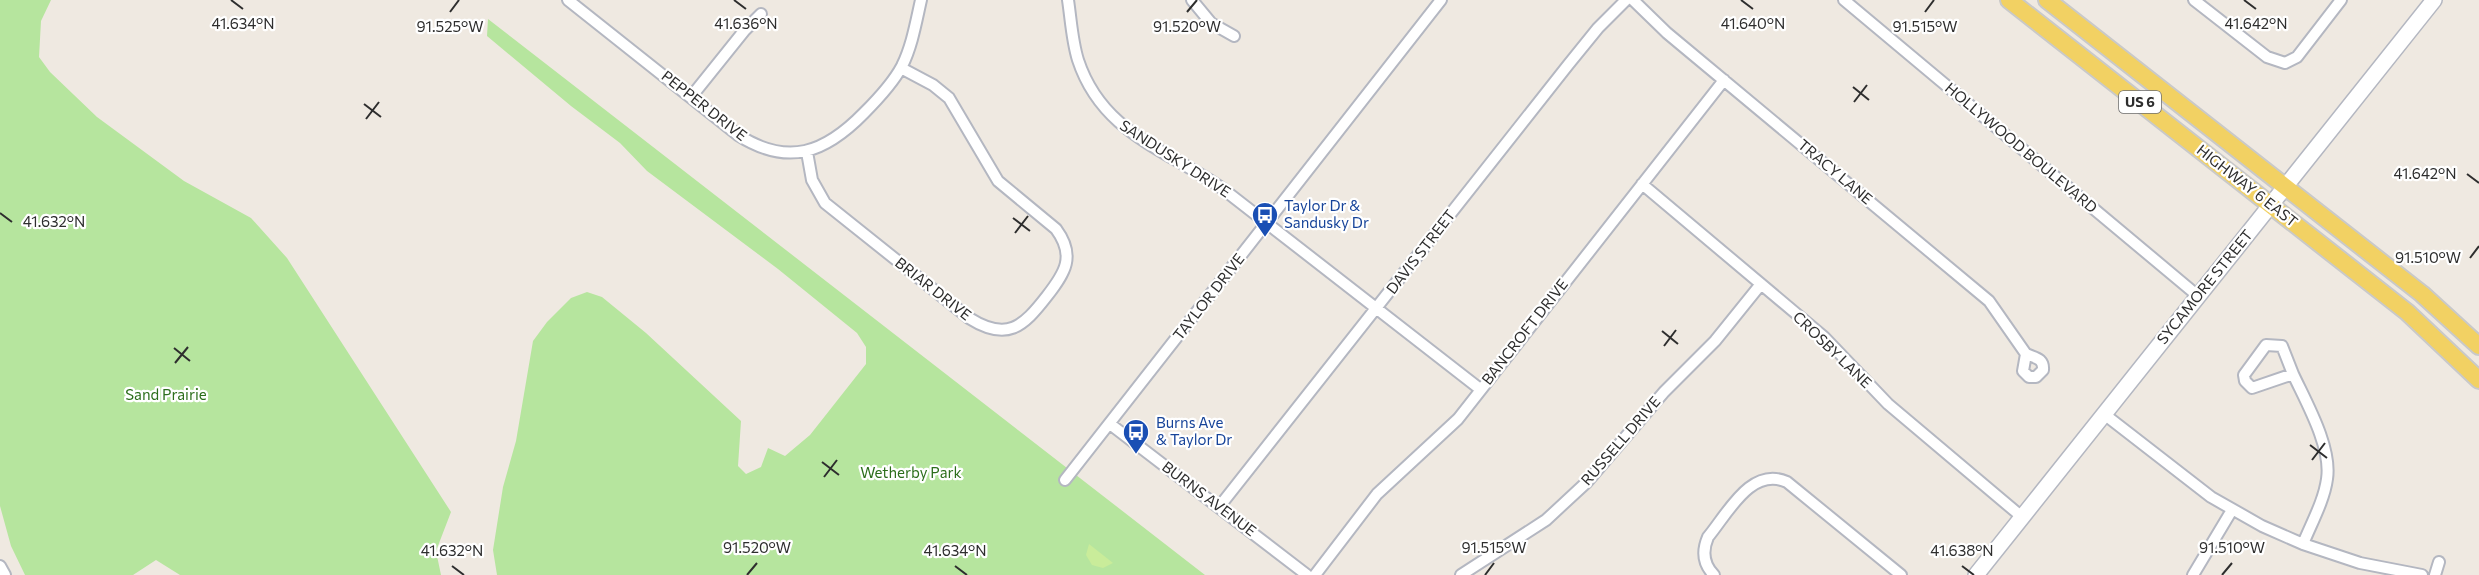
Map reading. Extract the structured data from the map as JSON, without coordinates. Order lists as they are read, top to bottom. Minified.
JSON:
{"streets":{"main road":["US 6","HIGHWAY 6 EAST"],"street":["PEPPER DRIVE","HOLLYWOOD BOULEVARD","SANDUSKY DRIVE","TRACY LANE","DAVIS STREET","SYCAMORE STREET","BRIAR DRIVE","TAYLOR DRIVE","BANCROFT DRIVE","CROSBY LANE","RUSSELL DRIVE","BURNS AVENUE"]},"crossings":[["PEPPER DRIVE","BRIAR DRIVE"],["HOLLYWOOD BOULEVARD","SYCAMORE STREET"],["SANDUSKY DRIVE","DAVIS STREET"],["SANDUSKY DRIVE","TAYLOR DRIVE"],["SANDUSKY DRIVE","BANCROFT DRIVE"],["TRACY LANE","BANCROFT DRIVE"],["HIGHWAY 6 EAST","SYCAMORE STREET"],["DAVIS STREET","BURNS AVENUE"],["SYCAMORE STREET","CROSBY LANE"],["TAYLOR DRIVE","BURNS AVENUE"],["BANCROFT DRIVE","CROSBY LANE"],["CROSBY LANE","RUSSELL DRIVE"]],"parks":["Sand Prairie","Wetherby Park"],"places":{"bus stop":["Taylor Dr & Sandusky Dr","Burns Ave & Taylor Dr"]},"coordinates":["41.634°N","41.636°N","41.640°N","41.642°N","91.515°W","91.525°W","91.520°W","41.632°N","91.510°W","41.638°N"]}
